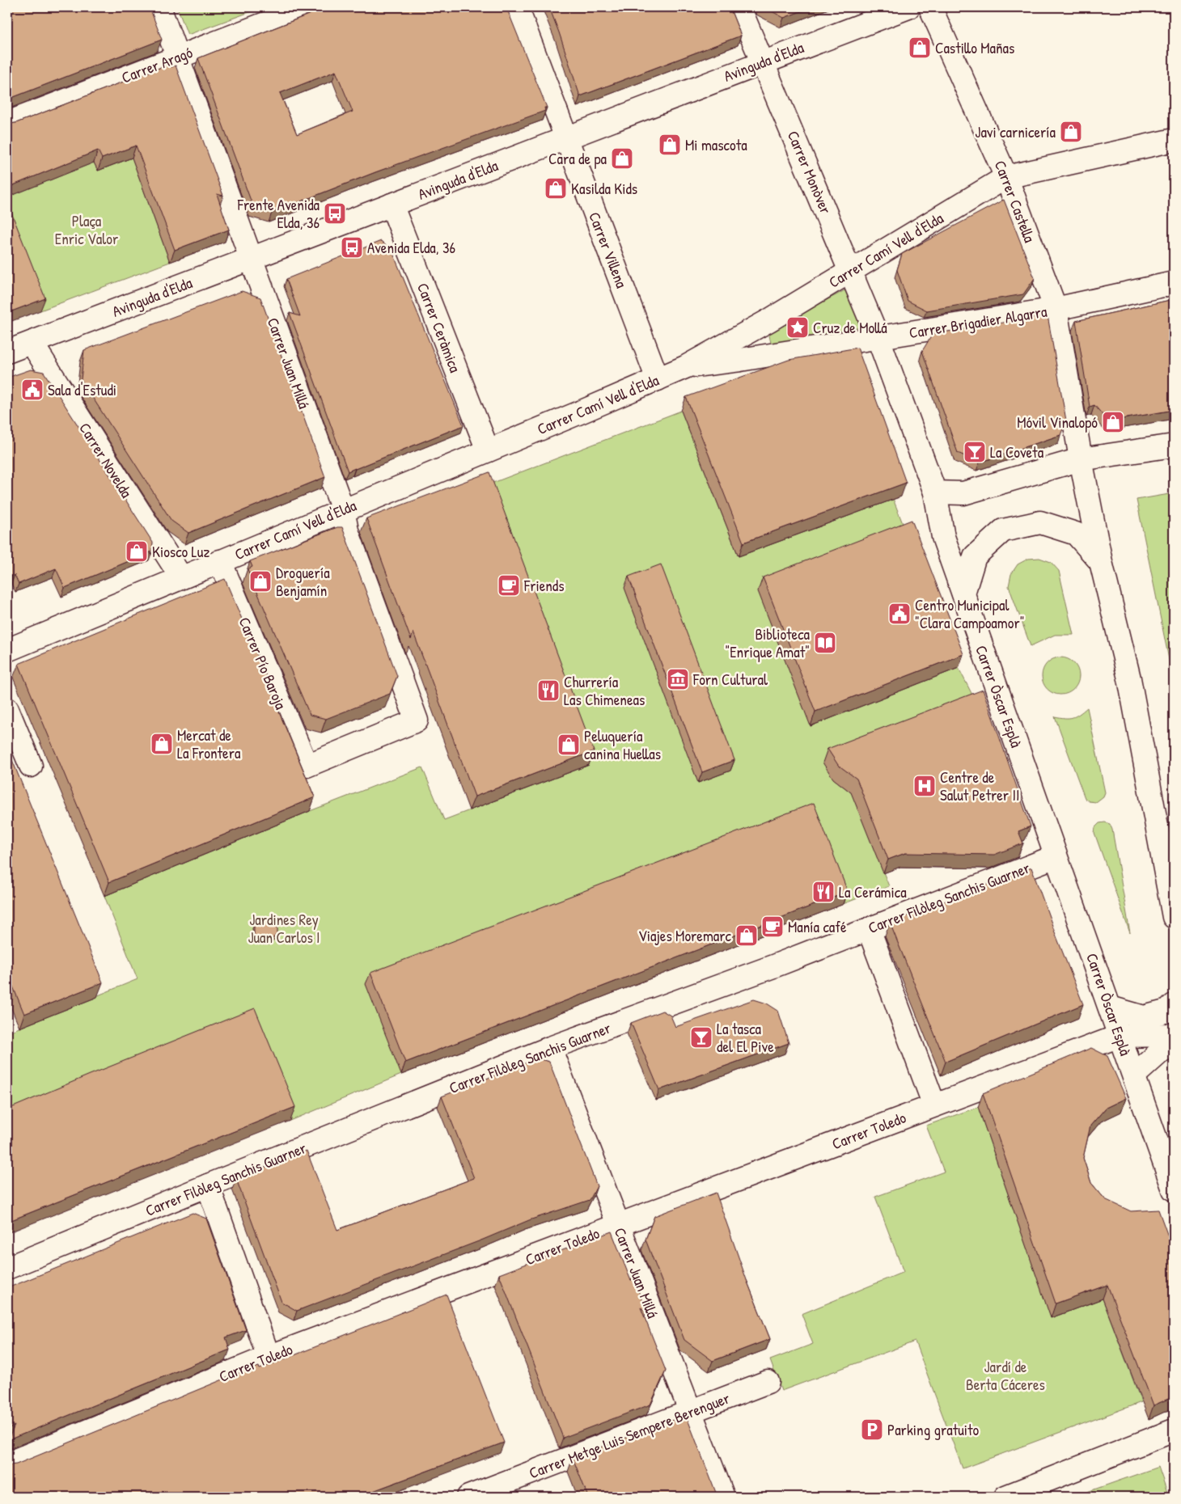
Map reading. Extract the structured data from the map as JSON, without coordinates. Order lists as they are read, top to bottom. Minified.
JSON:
{"streets":{"street":["Avinguda d'Elda","Carrer Aragó","Carrer Monòver","Carrer Castella","Carrer Villena","Carrer Camí Vell d'Elda","Carrer Brigadier Algarra","Carrer Ceràmica","Carrer Juan Millá","Carrer Novelda","Carrer Pío Baroja","Carrer Òscar Esplà","Carrer Filòleg Sanchis Guarner","Carrer Toledo","Carrer Metge Luis Sempere Berenguer"]},"crossings":[["Avinguda d'Elda","Carrer Monòver"],["Avinguda d'Elda","Carrer Villena"],["Avinguda d'Elda","Carrer Ceràmica"],["Avinguda d'Elda","Carrer Juan Millá"],["Avinguda d'Elda","Carrer Novelda"],["Carrer Aragó","Carrer Juan Millá"],["Carrer Monòver","Carrer Camí Vell d'Elda"],["Carrer Monòver","Carrer Brigadier Algarra"],["Carrer Monòver","Carrer Òscar Esplà"],["Carrer Castella","Carrer Camí Vell d'Elda"],["Carrer Castella","Carrer Brigadier Algarra"],["Carrer Villena","Carrer Camí Vell d'Elda"],["Carrer Camí Vell d'Elda","Carrer Brigadier Algarra"],["Carrer Camí Vell d'Elda","Carrer Ceràmica"],["Carrer Camí Vell d'Elda","Carrer Juan Millá"],["Carrer Camí Vell d'Elda","Carrer Novelda"],["Carrer Camí Vell d'Elda","Carrer Pío Baroja"],["Carrer Brigadier Algarra","Carrer Òscar Esplà"],["Carrer Juan Millá","Carrer Pío Baroja"],["Carrer Juan Millá","Carrer Filòleg Sanchis Guarner"],["Carrer Juan Millá","Carrer Toledo"],["Carrer Juan Millá","Carrer Metge Luis Sempere Berenguer"],["Carrer Òscar Esplà","Carrer Filòleg Sanchis Guarner"],["Carrer Òscar Esplà","Carrer Toledo"]],"parks":["Plaça Enric Valor","Jardines Rey Juan Carlos I","Jardí de Berta Cáceres"],"places":{"shop":["Castillo Mañas","Javi carnicería","Mi mascota","Cara de pa","Kasilda Kids","Móvil Vinalopó","Kiosco Luz","Droguería Benjamín","Mercat de La Frontera","Peluquería canina Huellas","Viajes Moremarc"],"bus stop":["Frente Avenida Elda, 36","Avenida Elda, 36"],"place":["Cruz de Mollá"],"public building":["Sala d'Estudi","Centro Municipal \"Clara Campoamor\""],"bar":["La Coveta","La tasca del El Pive"],"cafe":["Friends","Manía café"],"library":["Biblioteca \"Enrique Amat\""],"museum":["Forn Cultural"],"restaurant":["Churrería Las Chimeneas","La Cerámica"],"hospital":["Centre de Salut Petrer II"],"parking":["Parking gratuito"]}}
